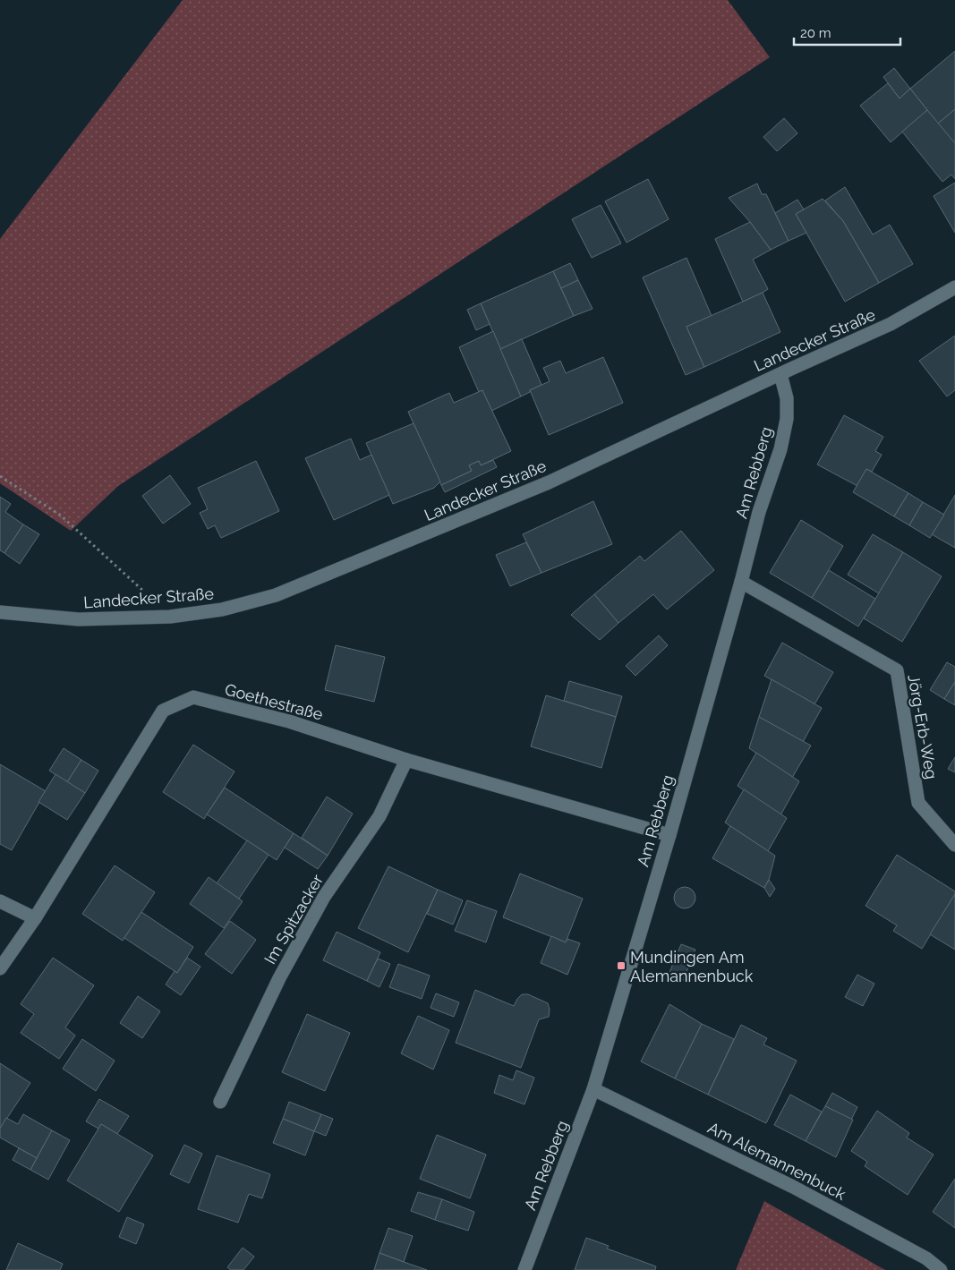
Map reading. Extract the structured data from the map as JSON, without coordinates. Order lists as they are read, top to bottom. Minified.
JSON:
{"streets":{"street":["Landecker Straße","Am Rebberg","Goethestraße","Jörg-Erb-Weg","Im Spitzacker","Am Alemannenbuck"]},"crossings":[["Landecker Straße","Am Rebberg"],["Am Rebberg","Goethestraße"],["Am Rebberg","Jörg-Erb-Weg"],["Am Rebberg","Am Alemannenbuck"],["Goethestraße","Im Spitzacker"]],"places":{"transit":["Mundingen Am Alemannenbuck"]},"scale_bar":"20 m"}
